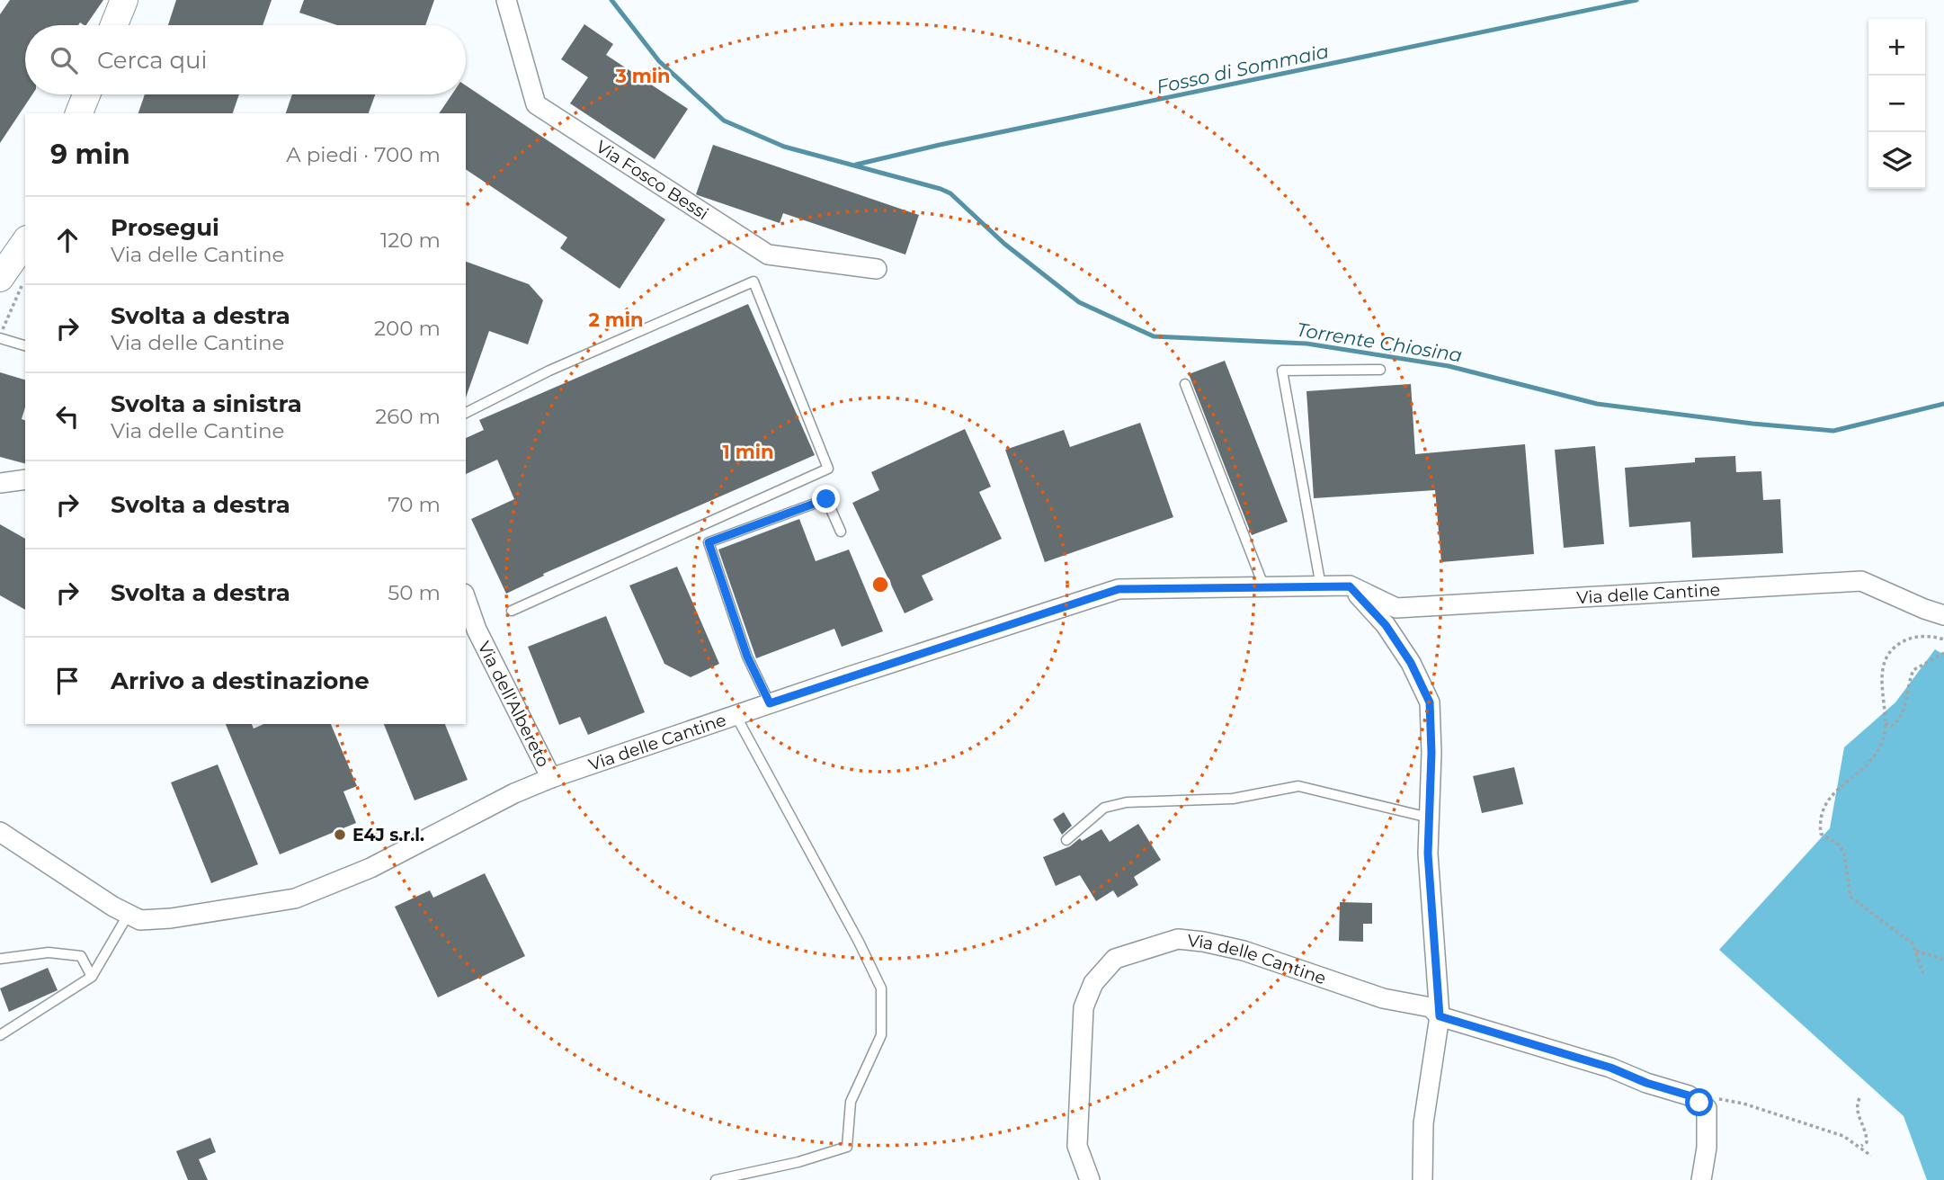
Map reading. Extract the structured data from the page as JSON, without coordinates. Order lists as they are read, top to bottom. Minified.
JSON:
{"streets":{"street":["Via Fosco Bessi","Via delle Cantine","Via dell'Albereto"]},"crossings":[["Via delle Cantine","Via dell'Albereto"]],"water":["Fosso di Sommaia","Torrente Chiosina"],"places":["E4J s.r.l."],"page":{"map_buttons":["+","−"],"search":"Cerca qui","heading":["9 min","A piedi · 700 m"],"list":[["Prosegui","Via delle Cantine","120 m"],["Svolta a destra","Via delle Cantine","200 m"],["Svolta a sinistra","Via delle Cantine","260 m"],["Svolta a destra","70 m"],["Svolta a destra","50 m"],"Arrivo a destinazione"]},"rings":["3 min","2 min","1 min"]}
